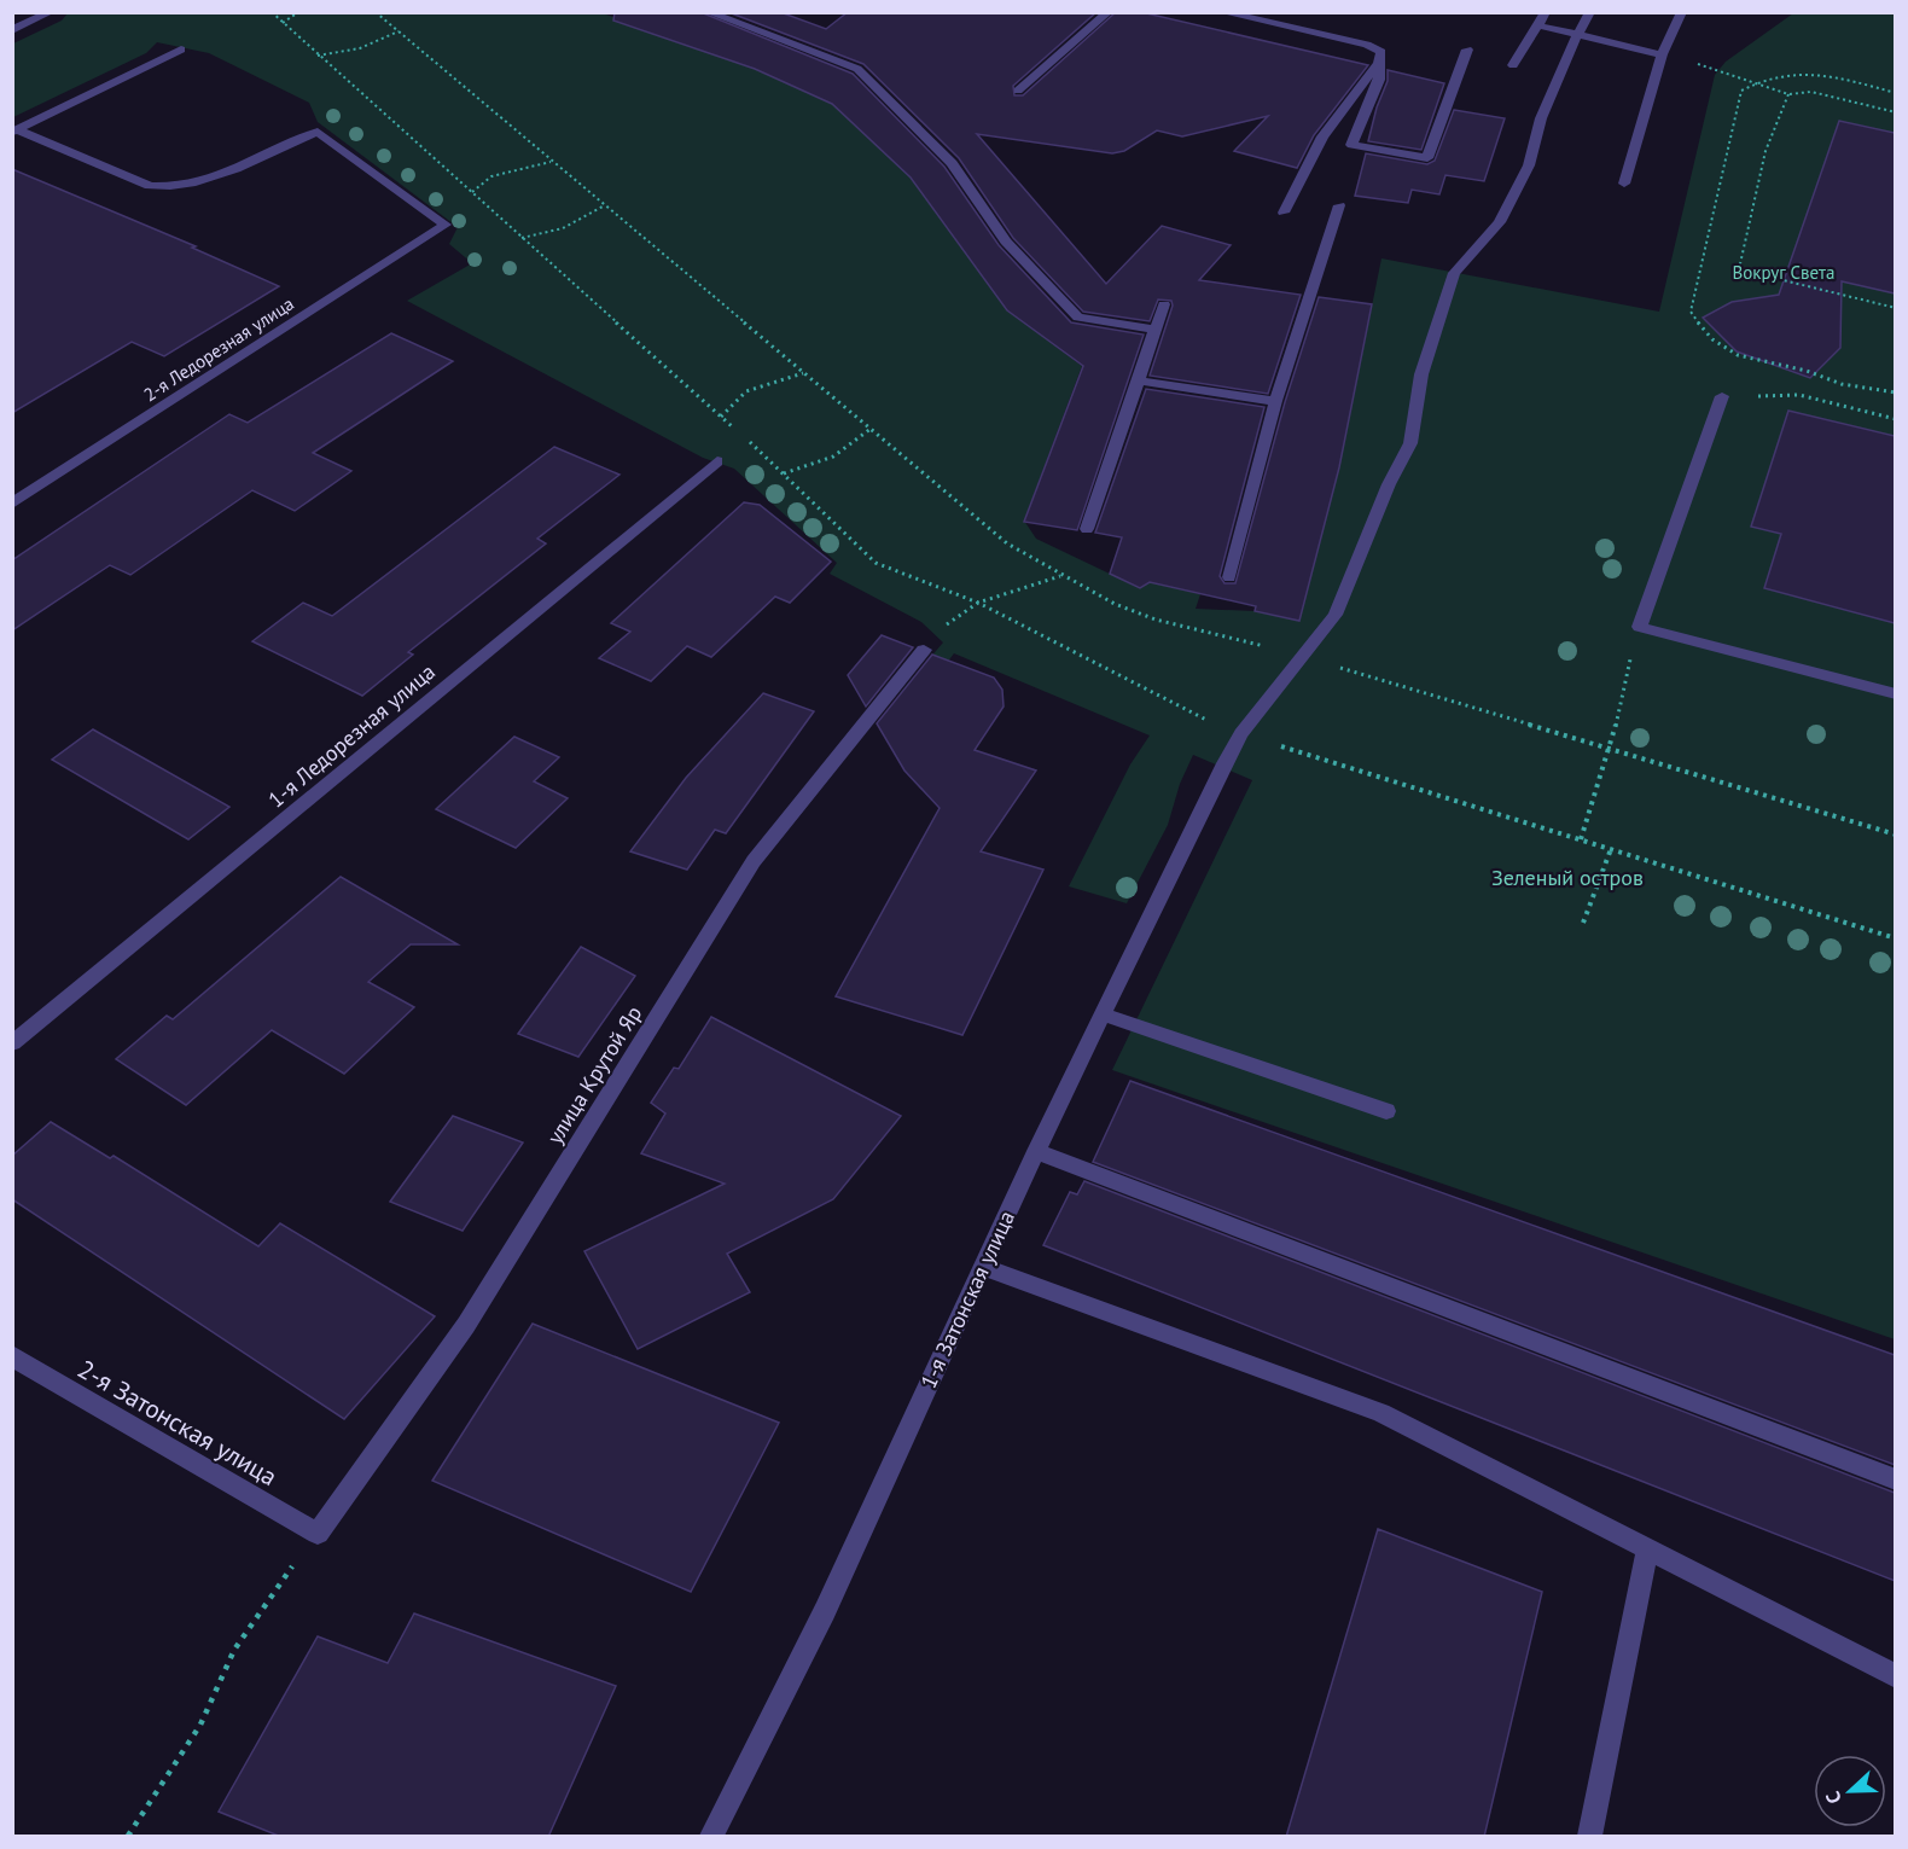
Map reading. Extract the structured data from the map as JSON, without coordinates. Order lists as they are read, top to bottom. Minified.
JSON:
{"streets":{"street":["2-я Ледорезная улица","1-я Ледорезная улица","улица Крутой Яр","1-я Затонская улица","2-я Затонская улица"]},"crossings":[["улица Крутой Яр","2-я Затонская улица"]],"parks":["Вокруг Света","Зеленый остров"],"north":"left"}
